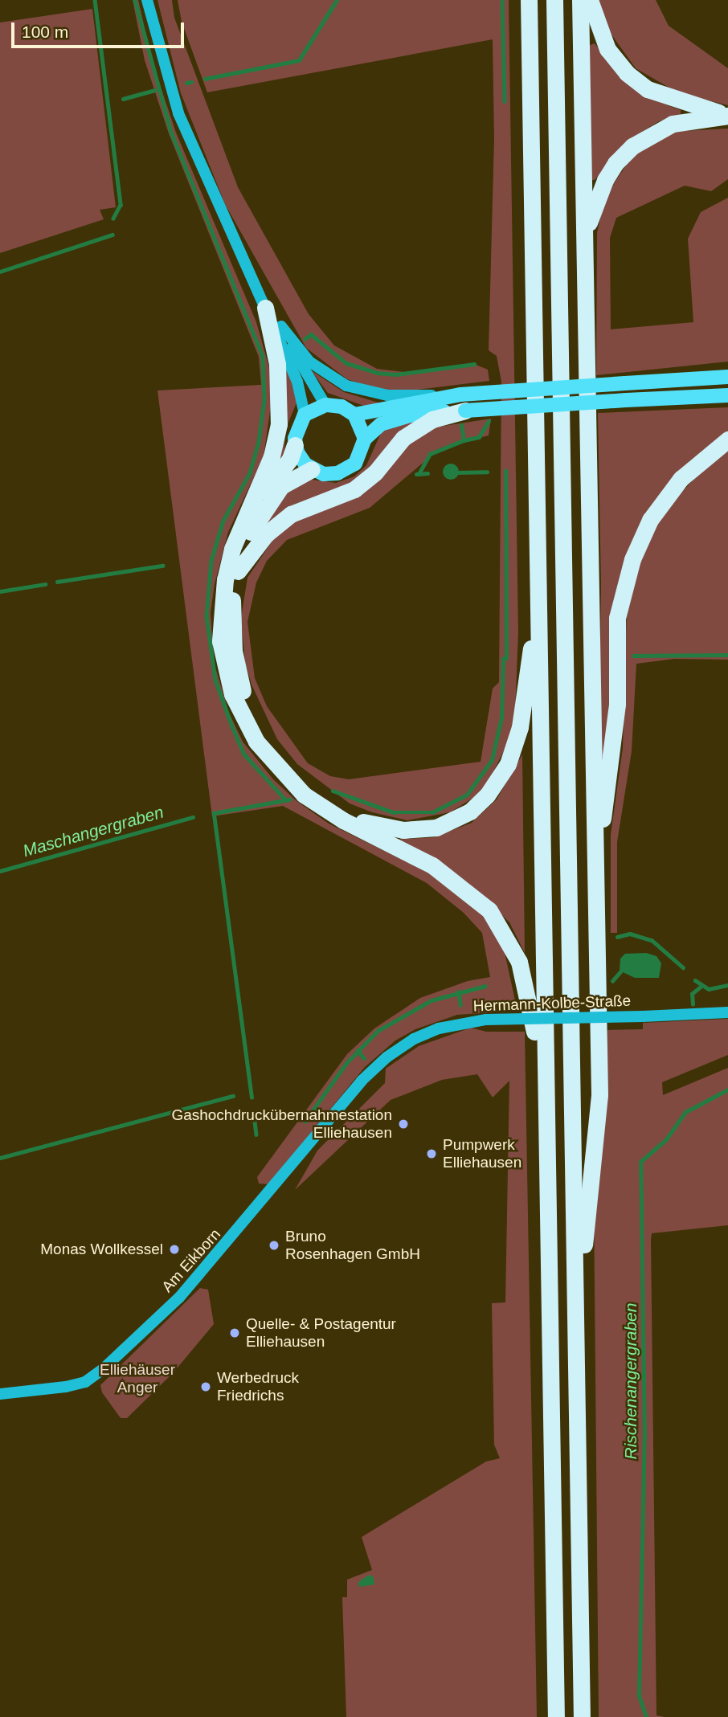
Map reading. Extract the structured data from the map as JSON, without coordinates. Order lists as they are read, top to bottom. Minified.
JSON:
{"streets":{"street":["Hermann-Kolbe-Straße","Am Eikborn"]},"crossings":[["Hermann-Kolbe-Straße","Am Eikborn"]],"water":["Maschangergraben","Rischenangergraben"],"parks":["Elliehäuser Anger"],"places":["Gashochdruckübernahmestation Elliehausen","Pumpwerk Elliehausen","Bruno Rosenhagen GmbH","Monas Wollkessel","Quelle- & Postagentur Elliehausen","Werbedruck Friedrichs"],"scale_bar":"100 m"}
